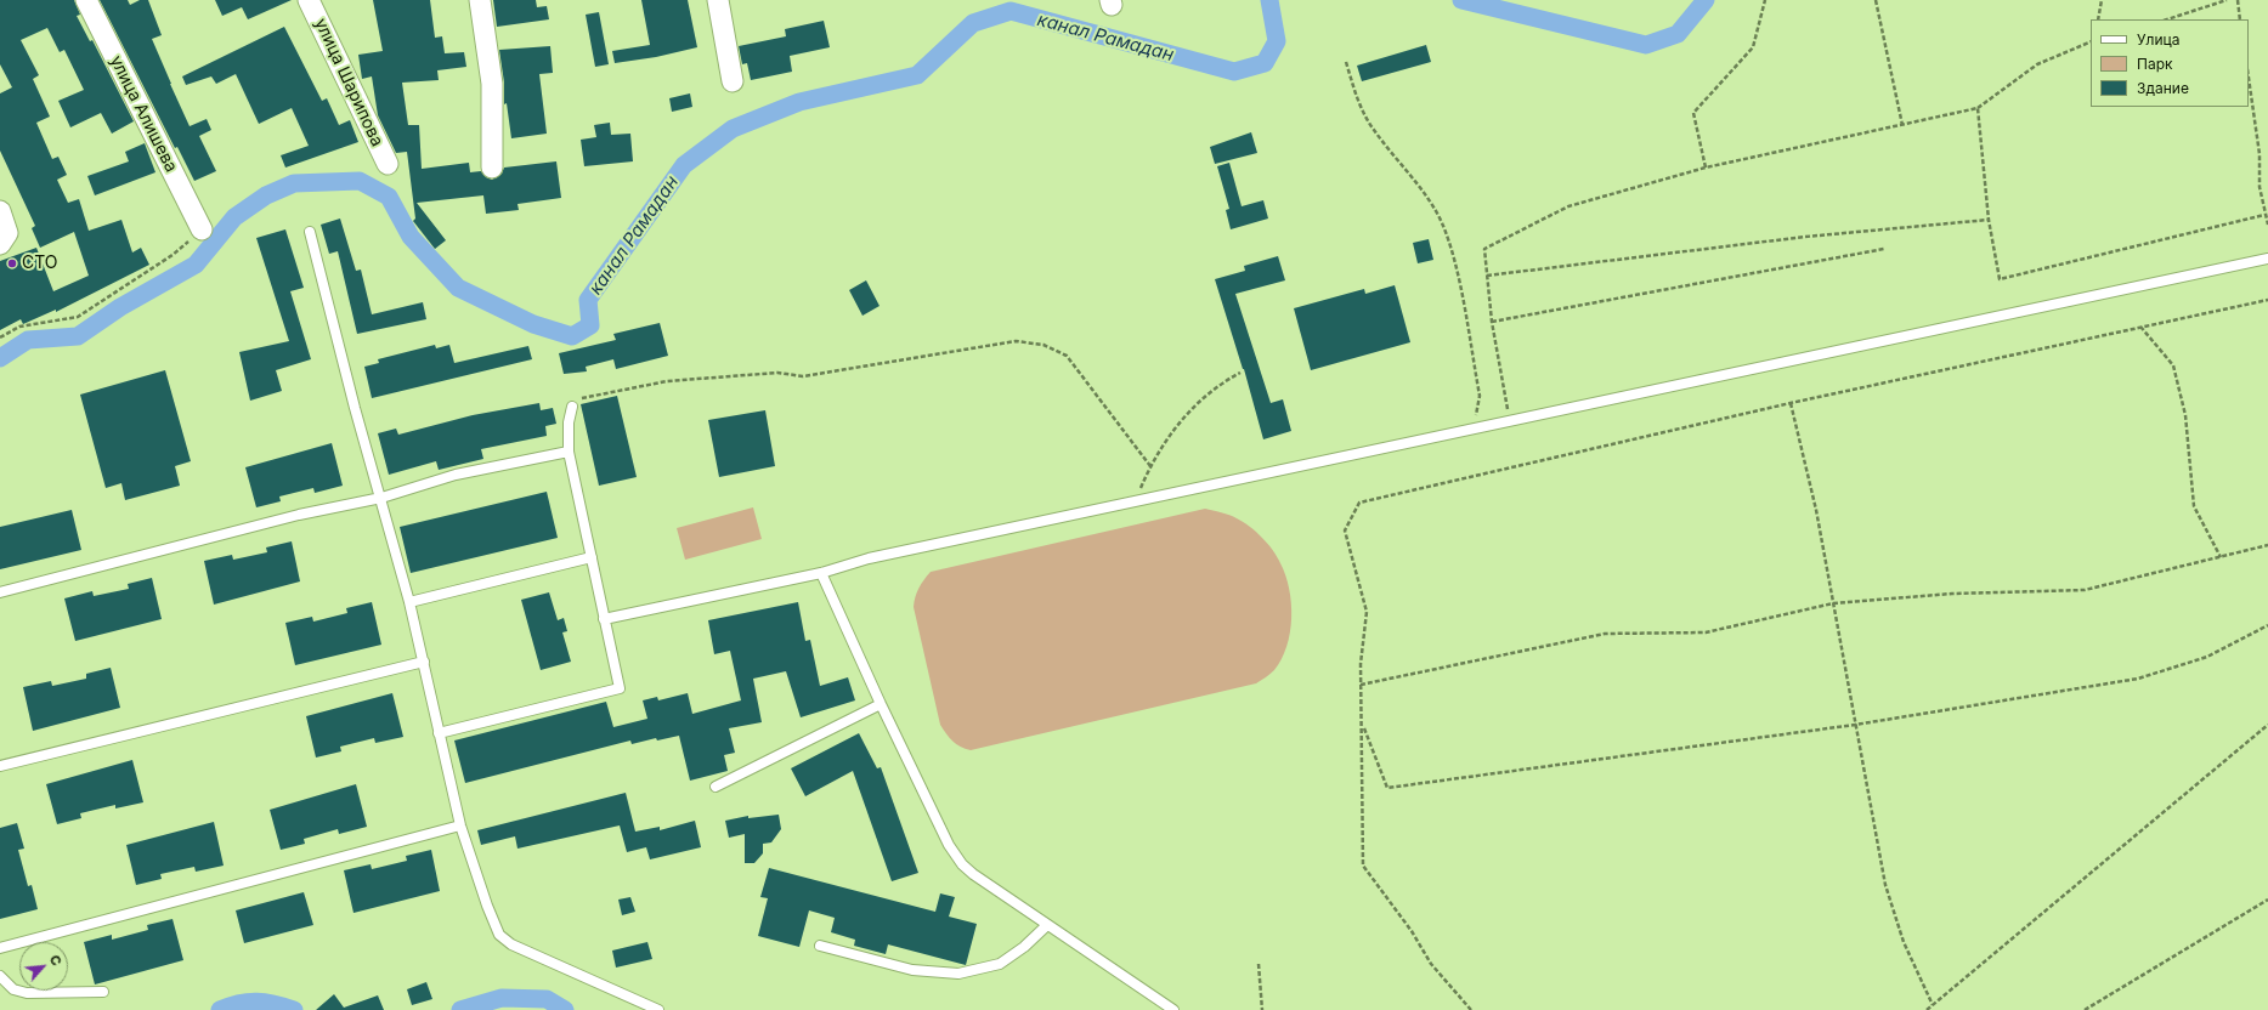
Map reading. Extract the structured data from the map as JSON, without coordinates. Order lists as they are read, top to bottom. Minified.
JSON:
{"streets":{"street":["улица Шарипова","улица Алишева"]},"water":["канал Рамадан"],"places":["СТО"],"legend":["Улица","Парк","Здание"],"north":"top right"}
